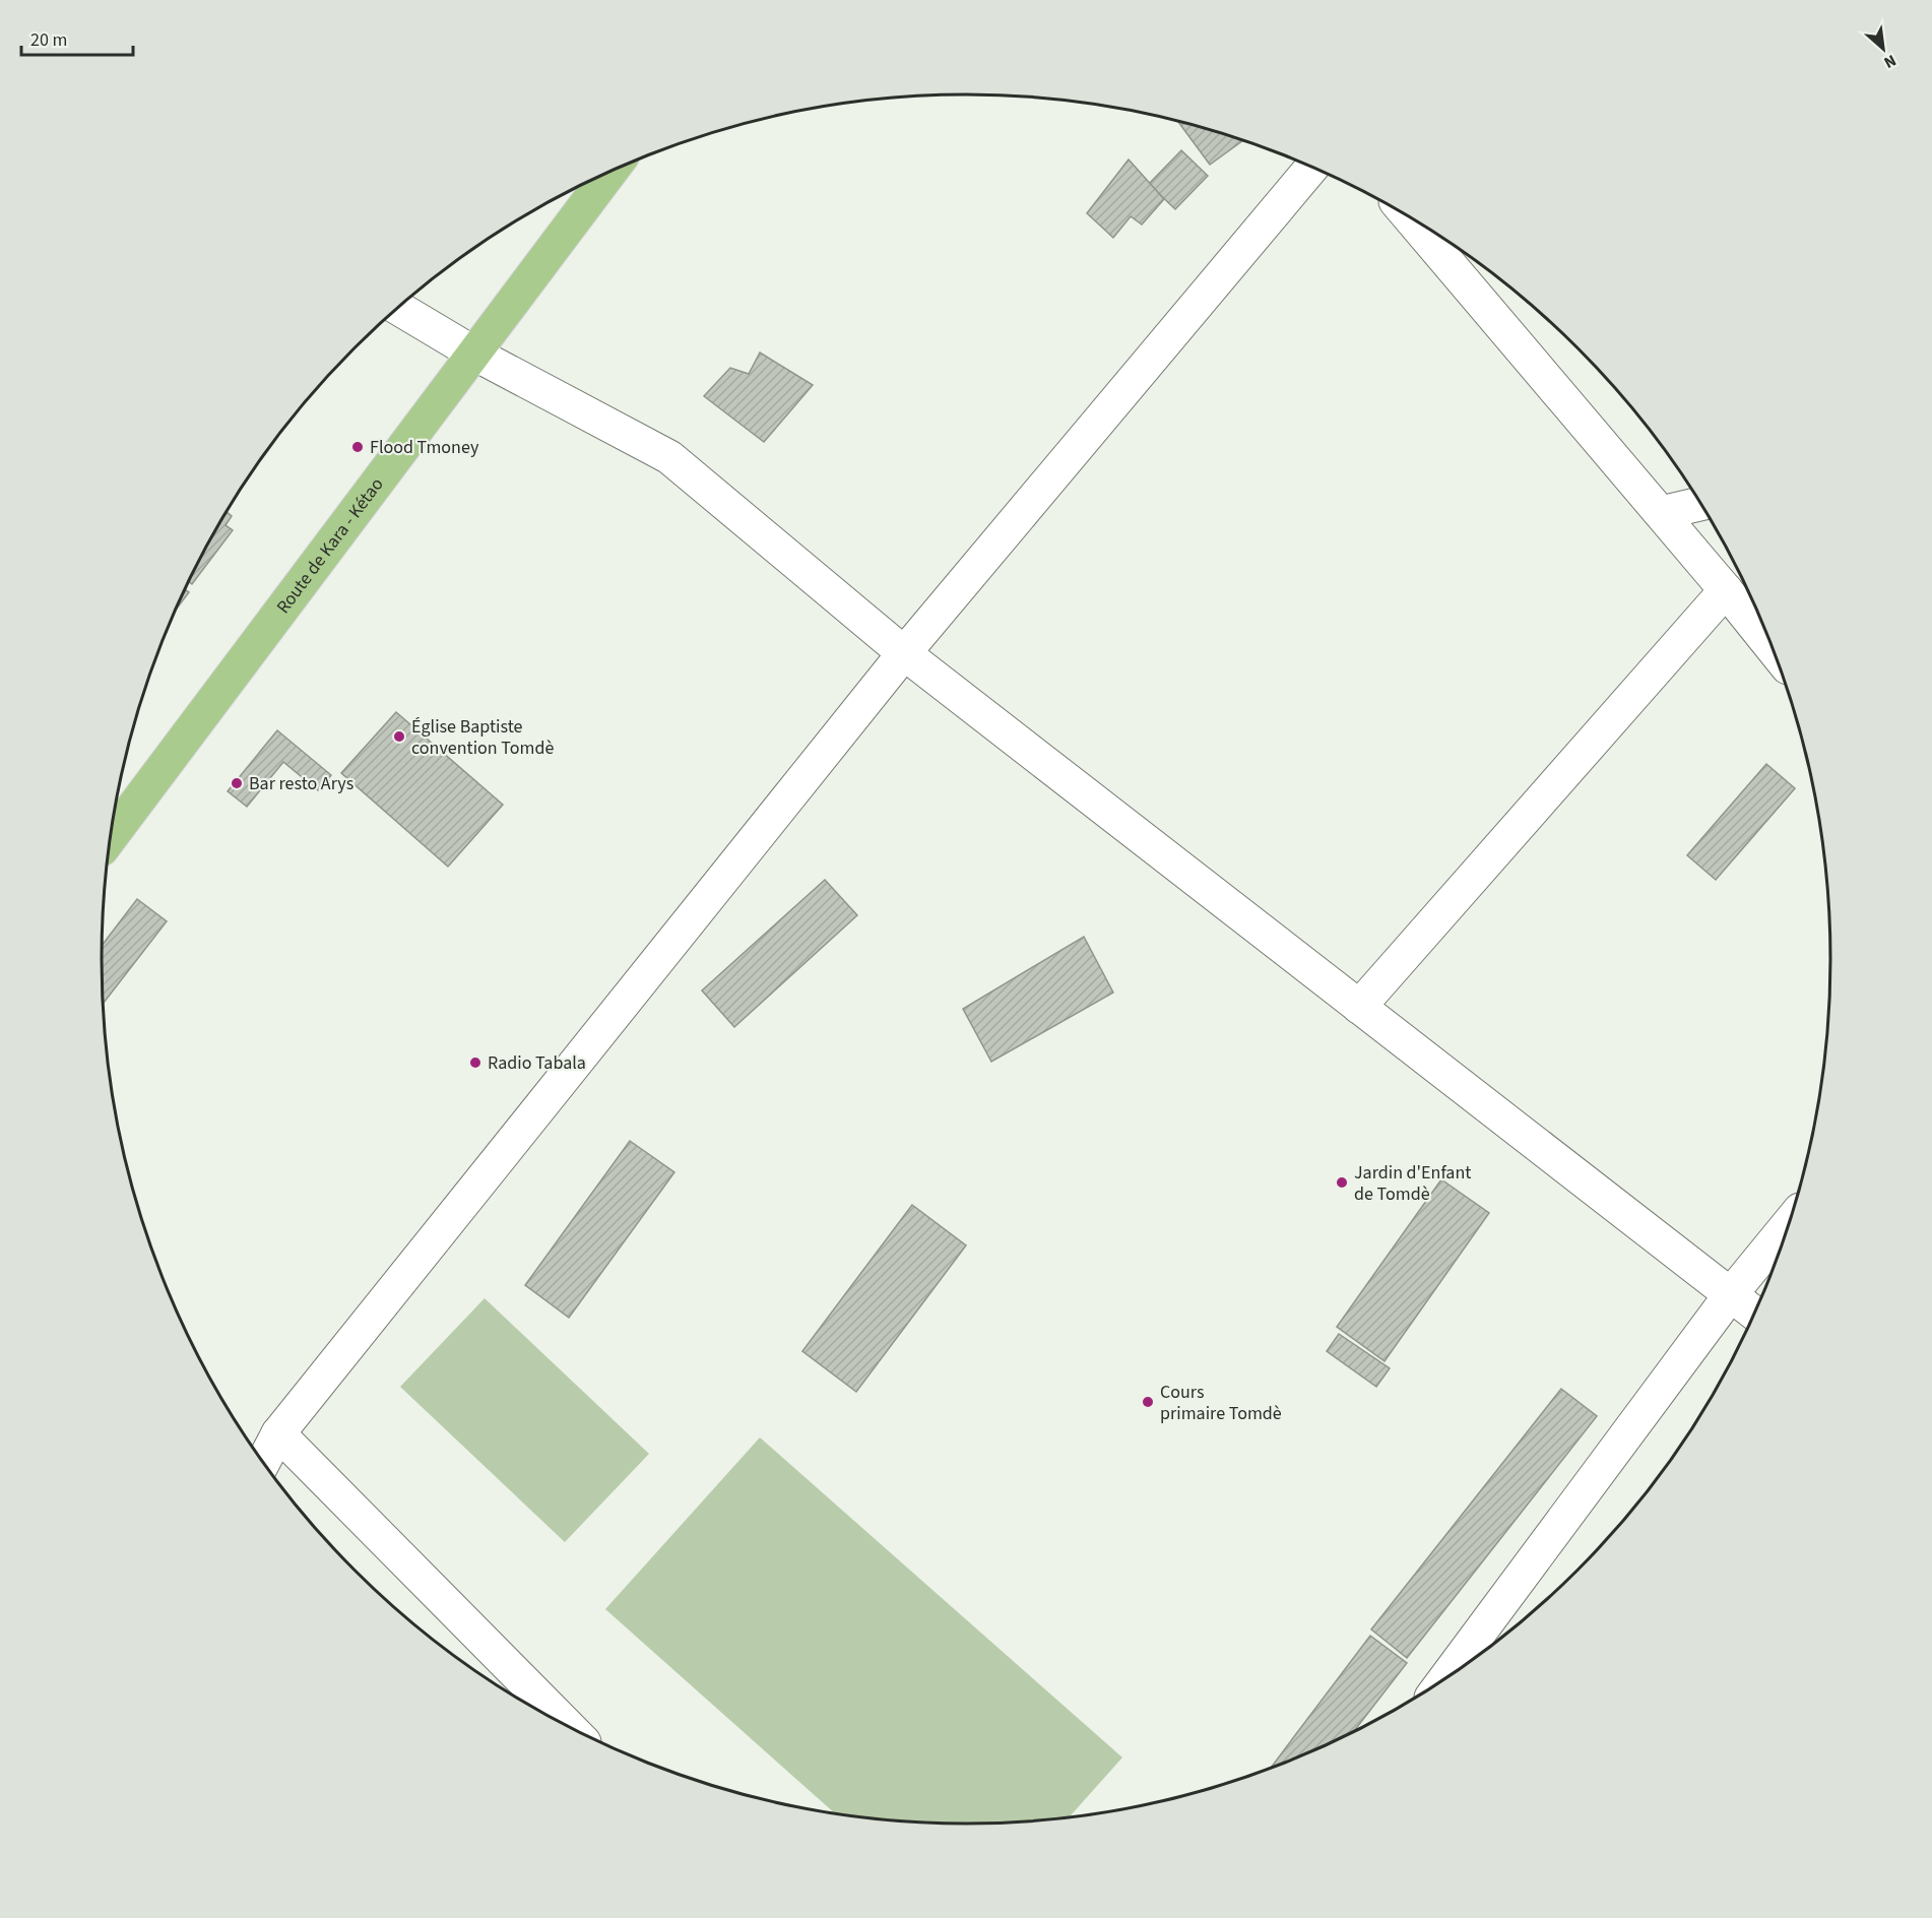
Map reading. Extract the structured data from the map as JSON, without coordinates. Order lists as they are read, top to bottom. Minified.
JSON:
{"streets":{"main road":["Route de Kara - Kétao"]},"places":["Flood Tmoney","Église Baptiste convention Tomdè","Bar resto Arys","Radio Tabala","Jardin d'Enfant de Tomdè","Cours primaire Tomdè"],"scale_bar":"20 m","north":"bottom right"}
